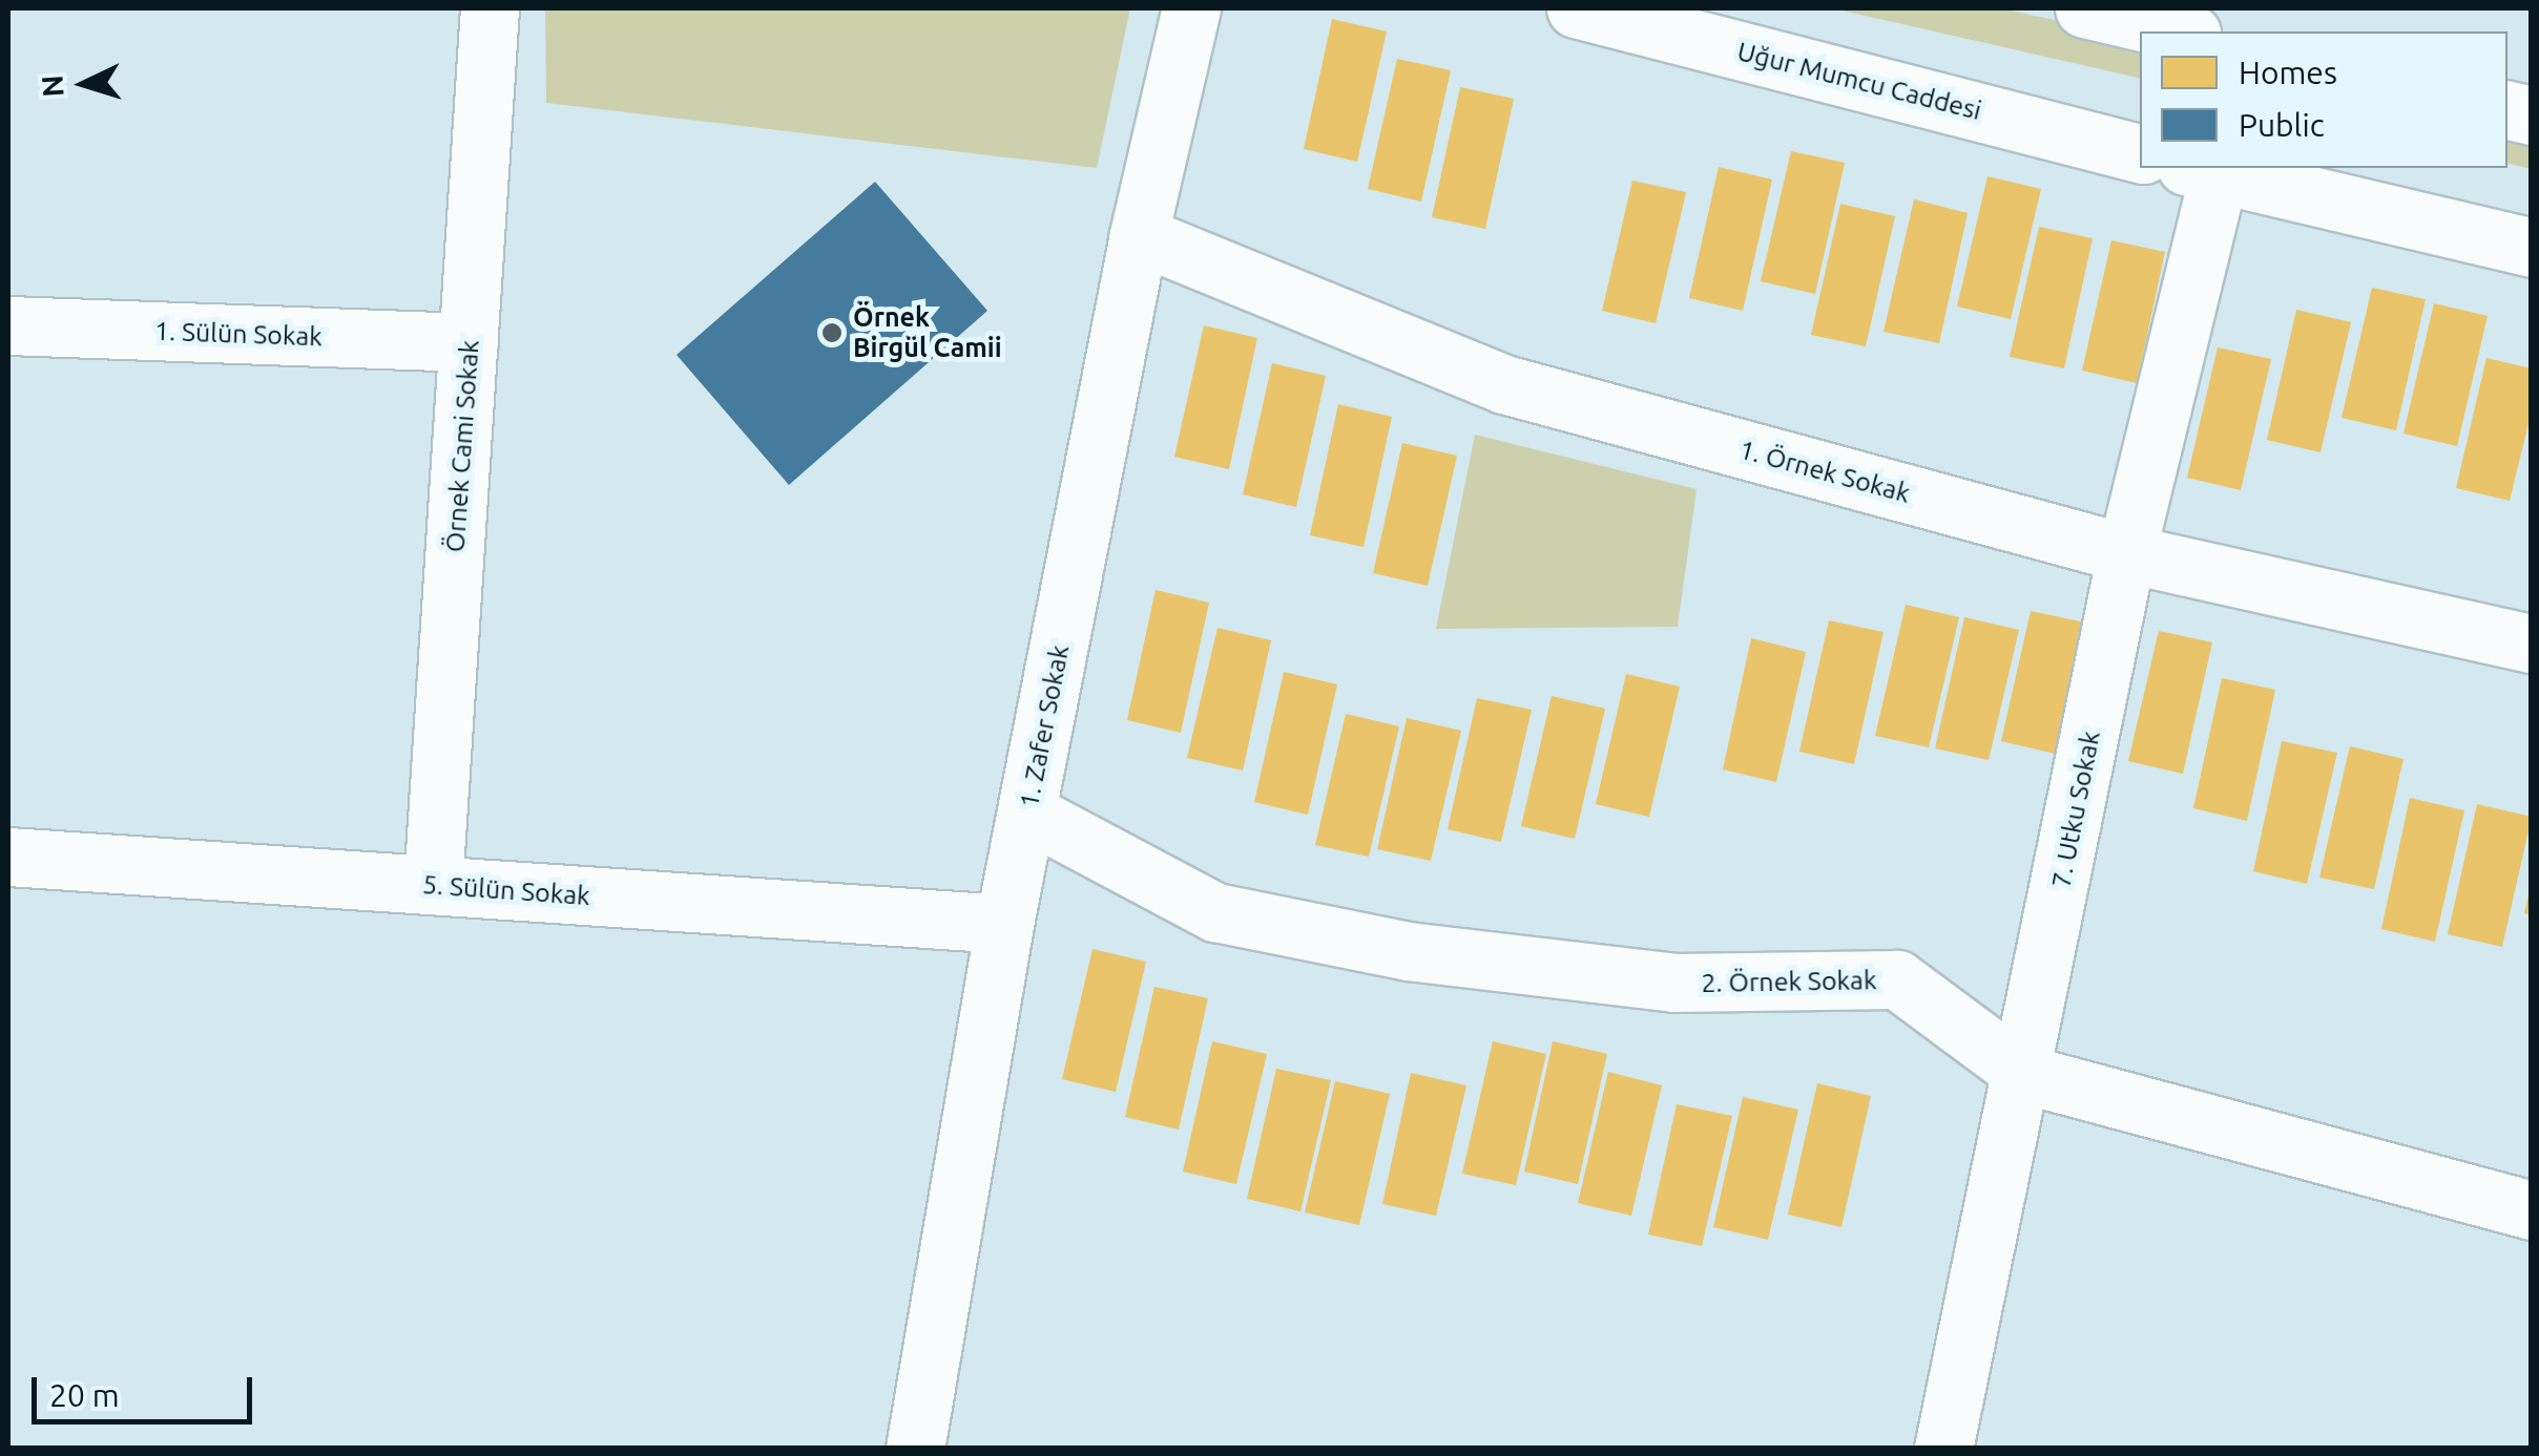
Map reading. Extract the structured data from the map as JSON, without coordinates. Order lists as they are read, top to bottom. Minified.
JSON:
{"streets":{"street":["Uğur Mumcu Caddesi","1. Sülün Sokak","Örnek Cami Sokak","1. Örnek Sokak","1. Zafer Sokak","7. Utku Sokak","5. Sülün Sokak","2. Örnek Sokak"]},"crossings":[["1. Sülün Sokak","Örnek Cami Sokak"],["Örnek Cami Sokak","5. Sülün Sokak"],["1. Örnek Sokak","1. Zafer Sokak"],["1. Örnek Sokak","7. Utku Sokak"],["1. Zafer Sokak","5. Sülün Sokak"],["1. Zafer Sokak","2. Örnek Sokak"],["7. Utku Sokak","2. Örnek Sokak"]],"places":["Örnek Birgül Camii"],"legend":["Homes","Public"],"scale_bar":"20 m","north":"left"}
